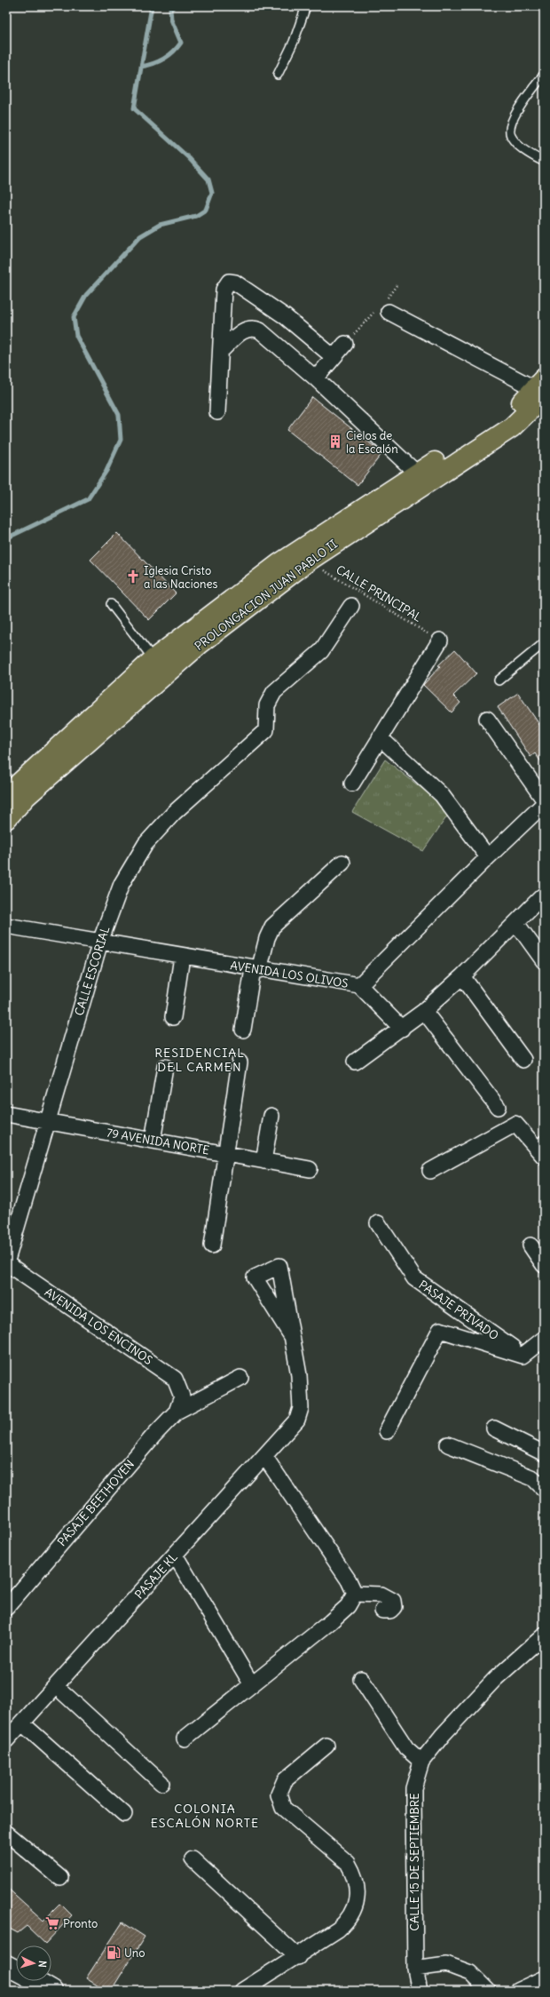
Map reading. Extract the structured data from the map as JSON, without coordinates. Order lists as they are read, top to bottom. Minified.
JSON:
{"streets":{"main road":["PROLONGACION JUAN PABLO II"],"street":["CALLE ESCORIAL","AVENIDA LOS OLIVOS","79 AVENIDA NORTE","PASAJE PRIVADO","AVENIDA LOS ENCINOS","PASAJE BEETHOVEN","PASAJE KL","CALLE 15 DE SEPTIEMBRE"],"path":["CALLE PRINCIPAL"]},"crossings":[["CALLE PRINCIPAL","PROLONGACION JUAN PABLO II"],["CALLE ESCORIAL","AVENIDA LOS OLIVOS"],["CALLE ESCORIAL","79 AVENIDA NORTE"],["CALLE ESCORIAL","AVENIDA LOS ENCINOS"],["AVENIDA LOS ENCINOS","PASAJE BEETHOVEN"]],"districts":["RESIDENCIAL DEL CARMEN","COLONIA ESCALÓN NORTE"],"places":{"building":["Cielos de la Escalón"],"church":["Iglesia Cristo a las Naciones"],"supermarket":["Pronto"],"fuel station":["Uno"]},"north":"right"}
